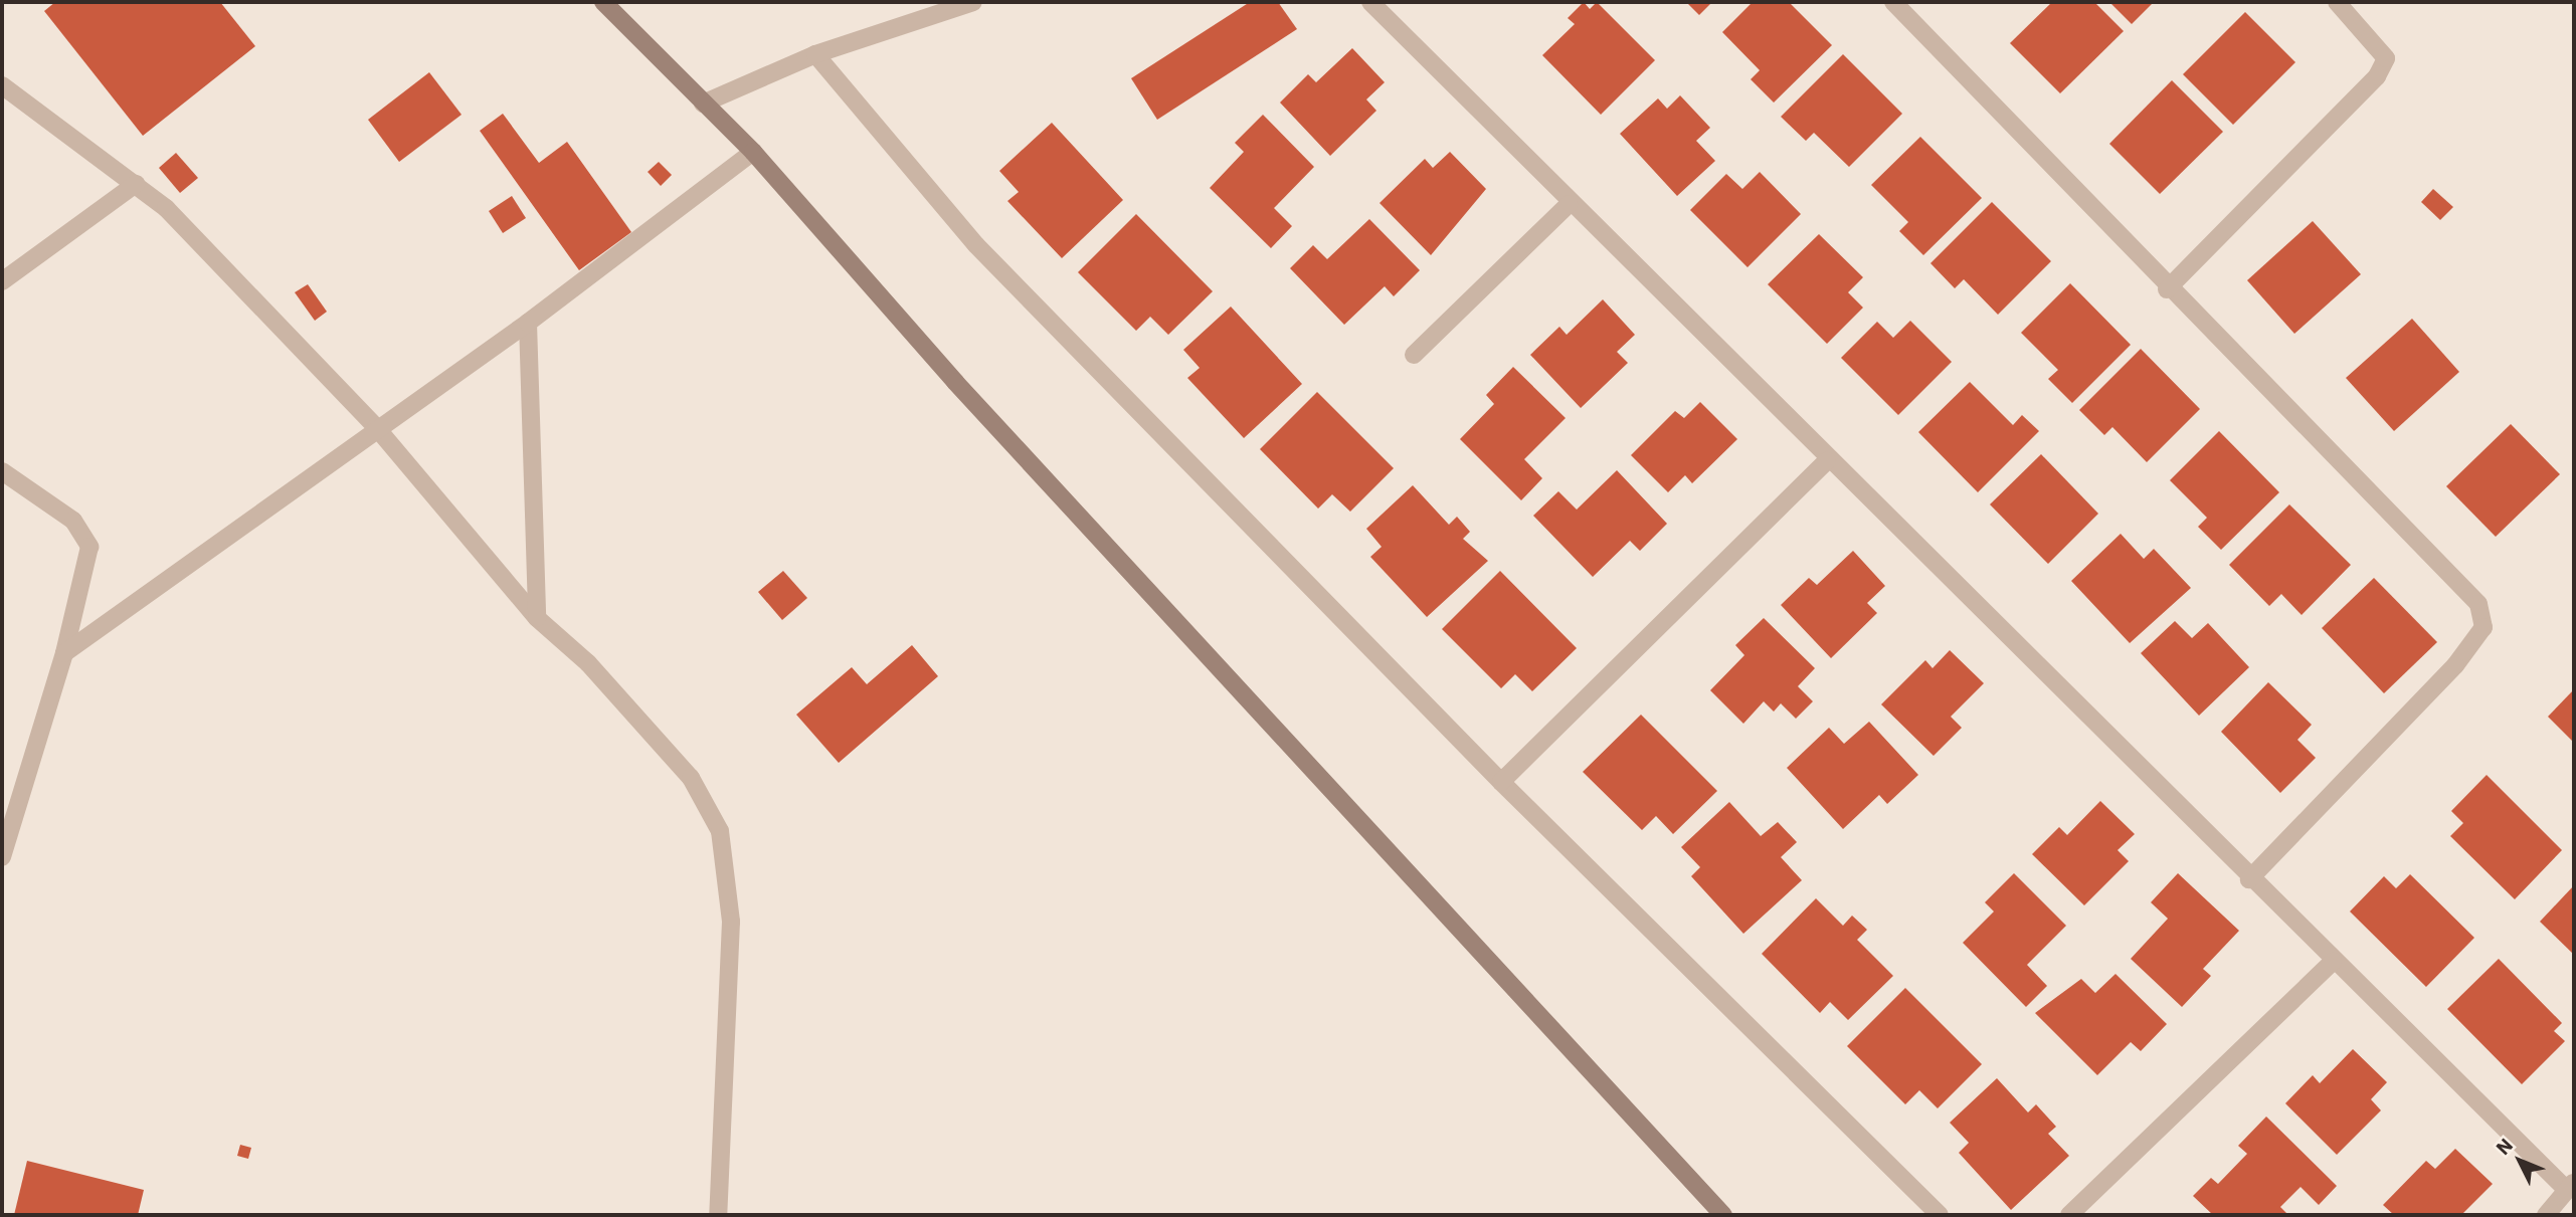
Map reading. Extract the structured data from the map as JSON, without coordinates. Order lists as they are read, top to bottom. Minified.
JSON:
{"north":"top left"}
